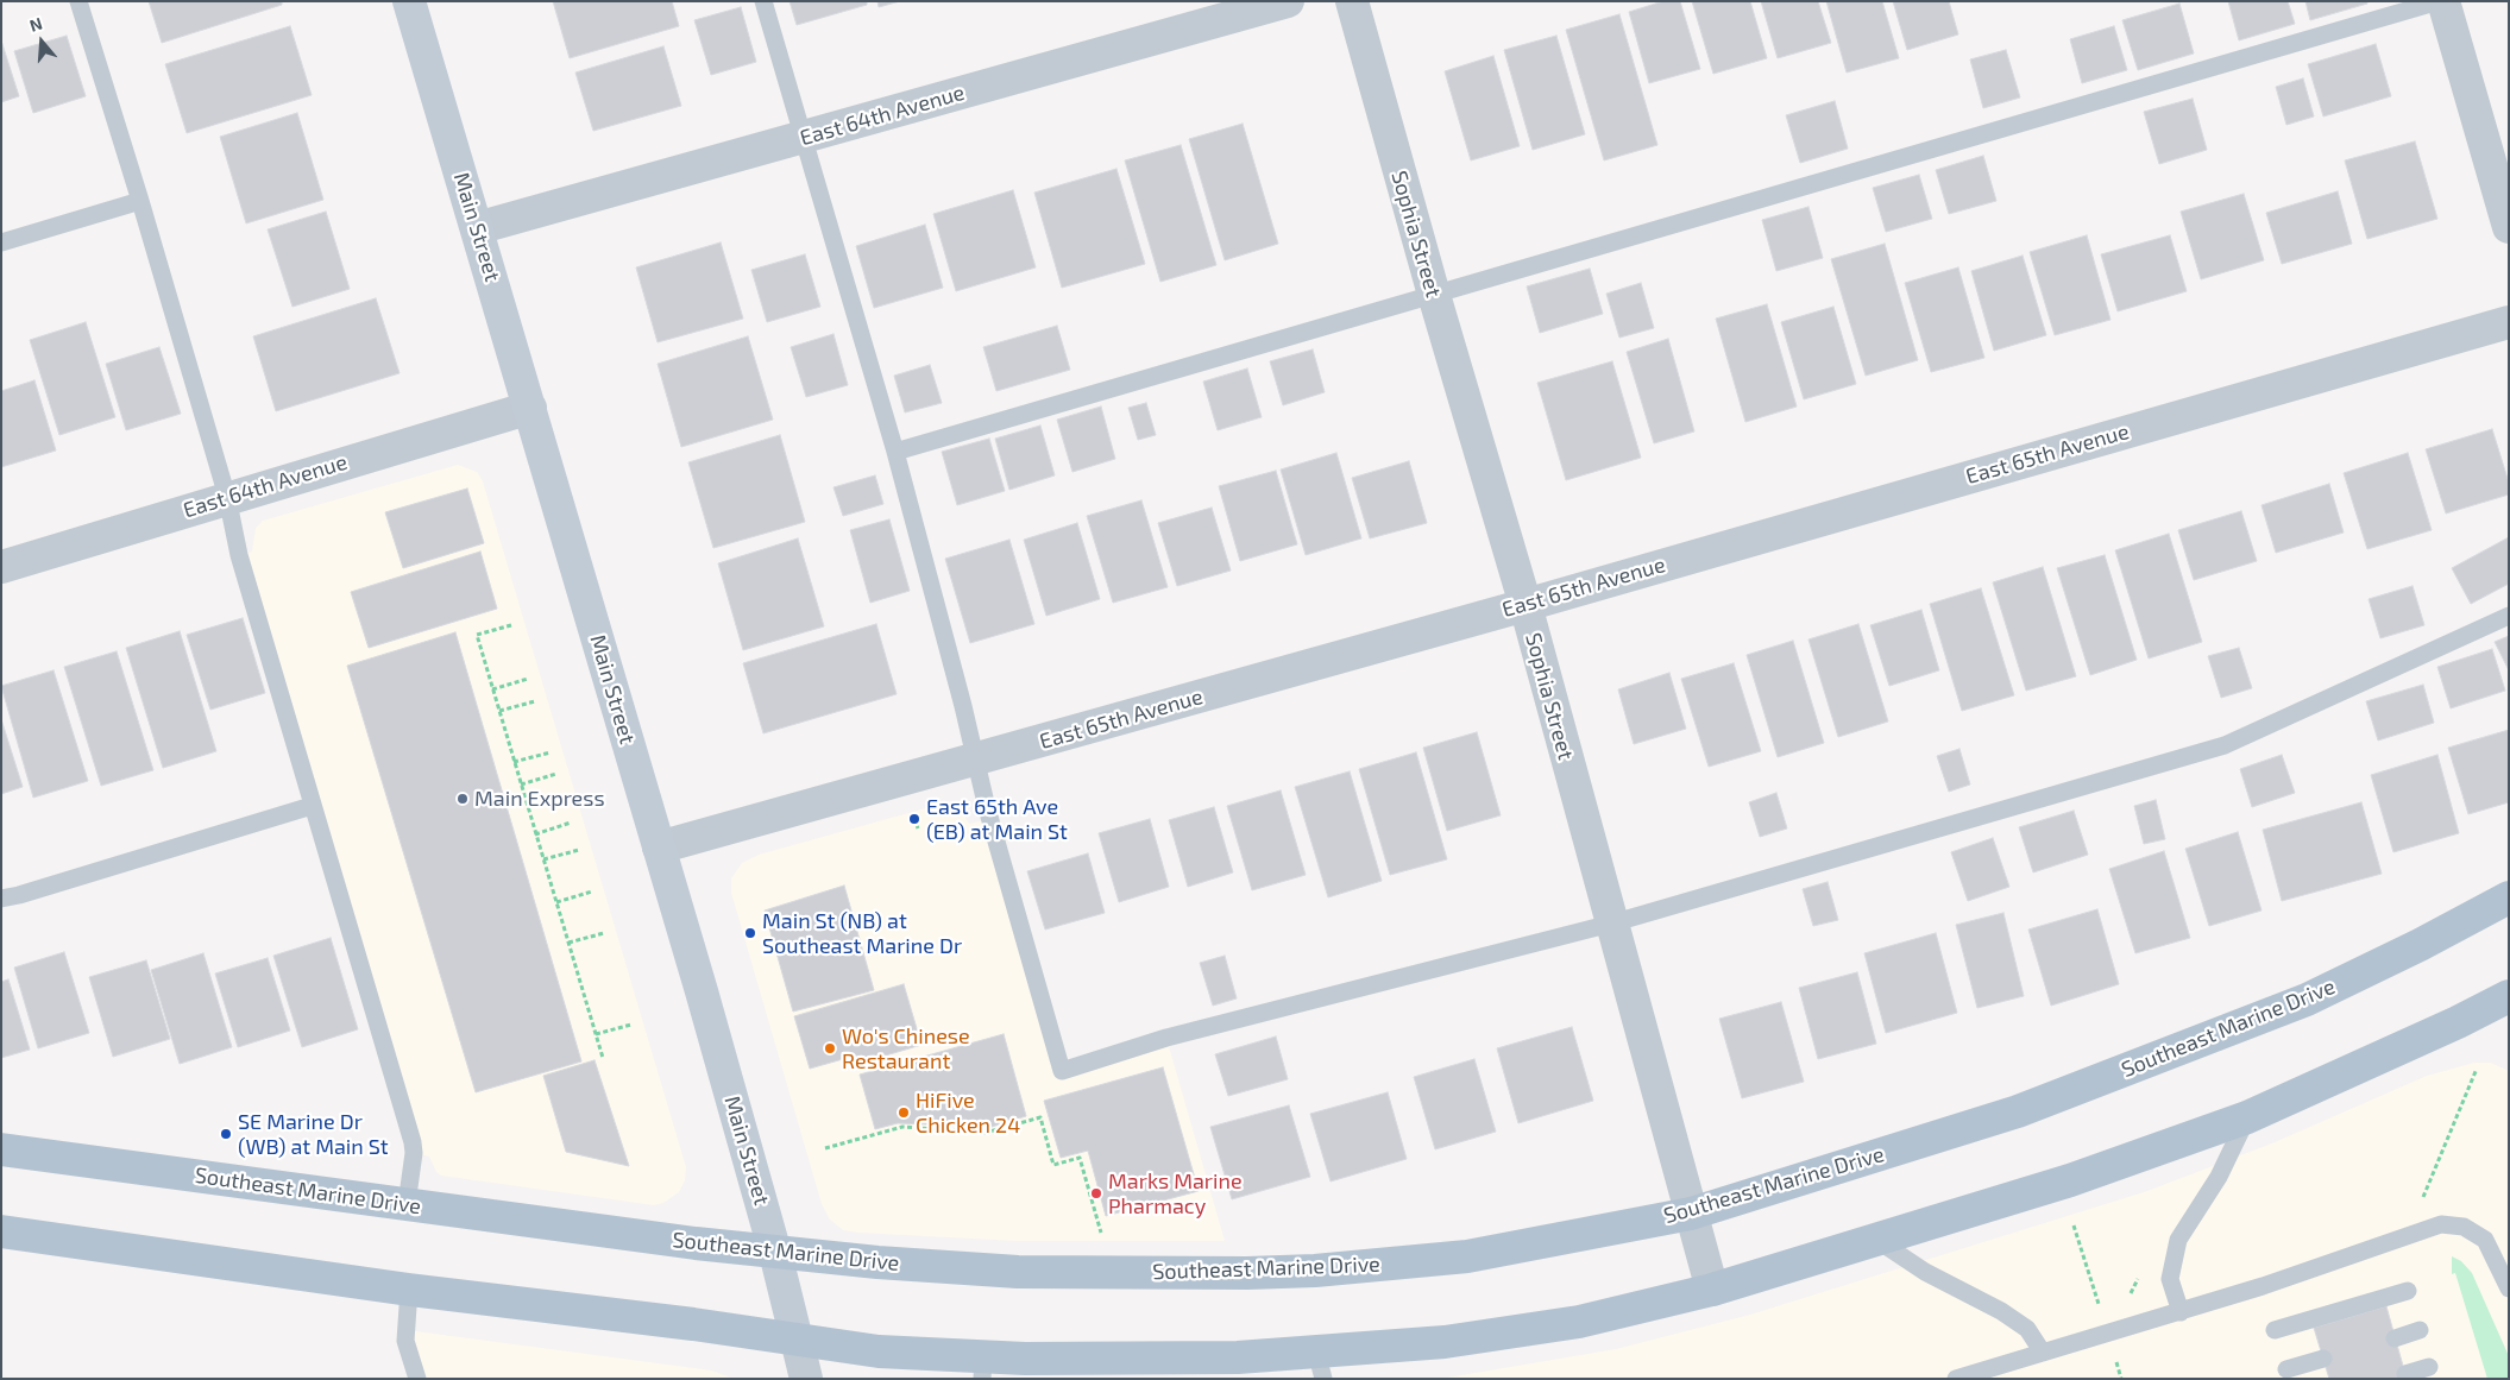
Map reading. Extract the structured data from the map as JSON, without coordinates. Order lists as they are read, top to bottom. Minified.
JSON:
{"streets":{"main road":["Main Street","Southeast Marine Drive"],"street":["East 64th Avenue","Sophia Street","East 65th Avenue"]},"crossings":[["East 64th Avenue","Main Street"],["Main Street","East 65th Avenue"],["Main Street","Southeast Marine Drive"],["Sophia Street","East 65th Avenue"],["Sophia Street","Southeast Marine Drive"]],"places":["Main Express","East 65th Ave (EB) at Main St","Main St (NB) at Southeast Marine Dr","Wo's Chinese Restaurant","HiFive Chicken 24","SE Marine Dr (WB) at Main St","Marks Marine Pharmacy"],"north":"top"}
